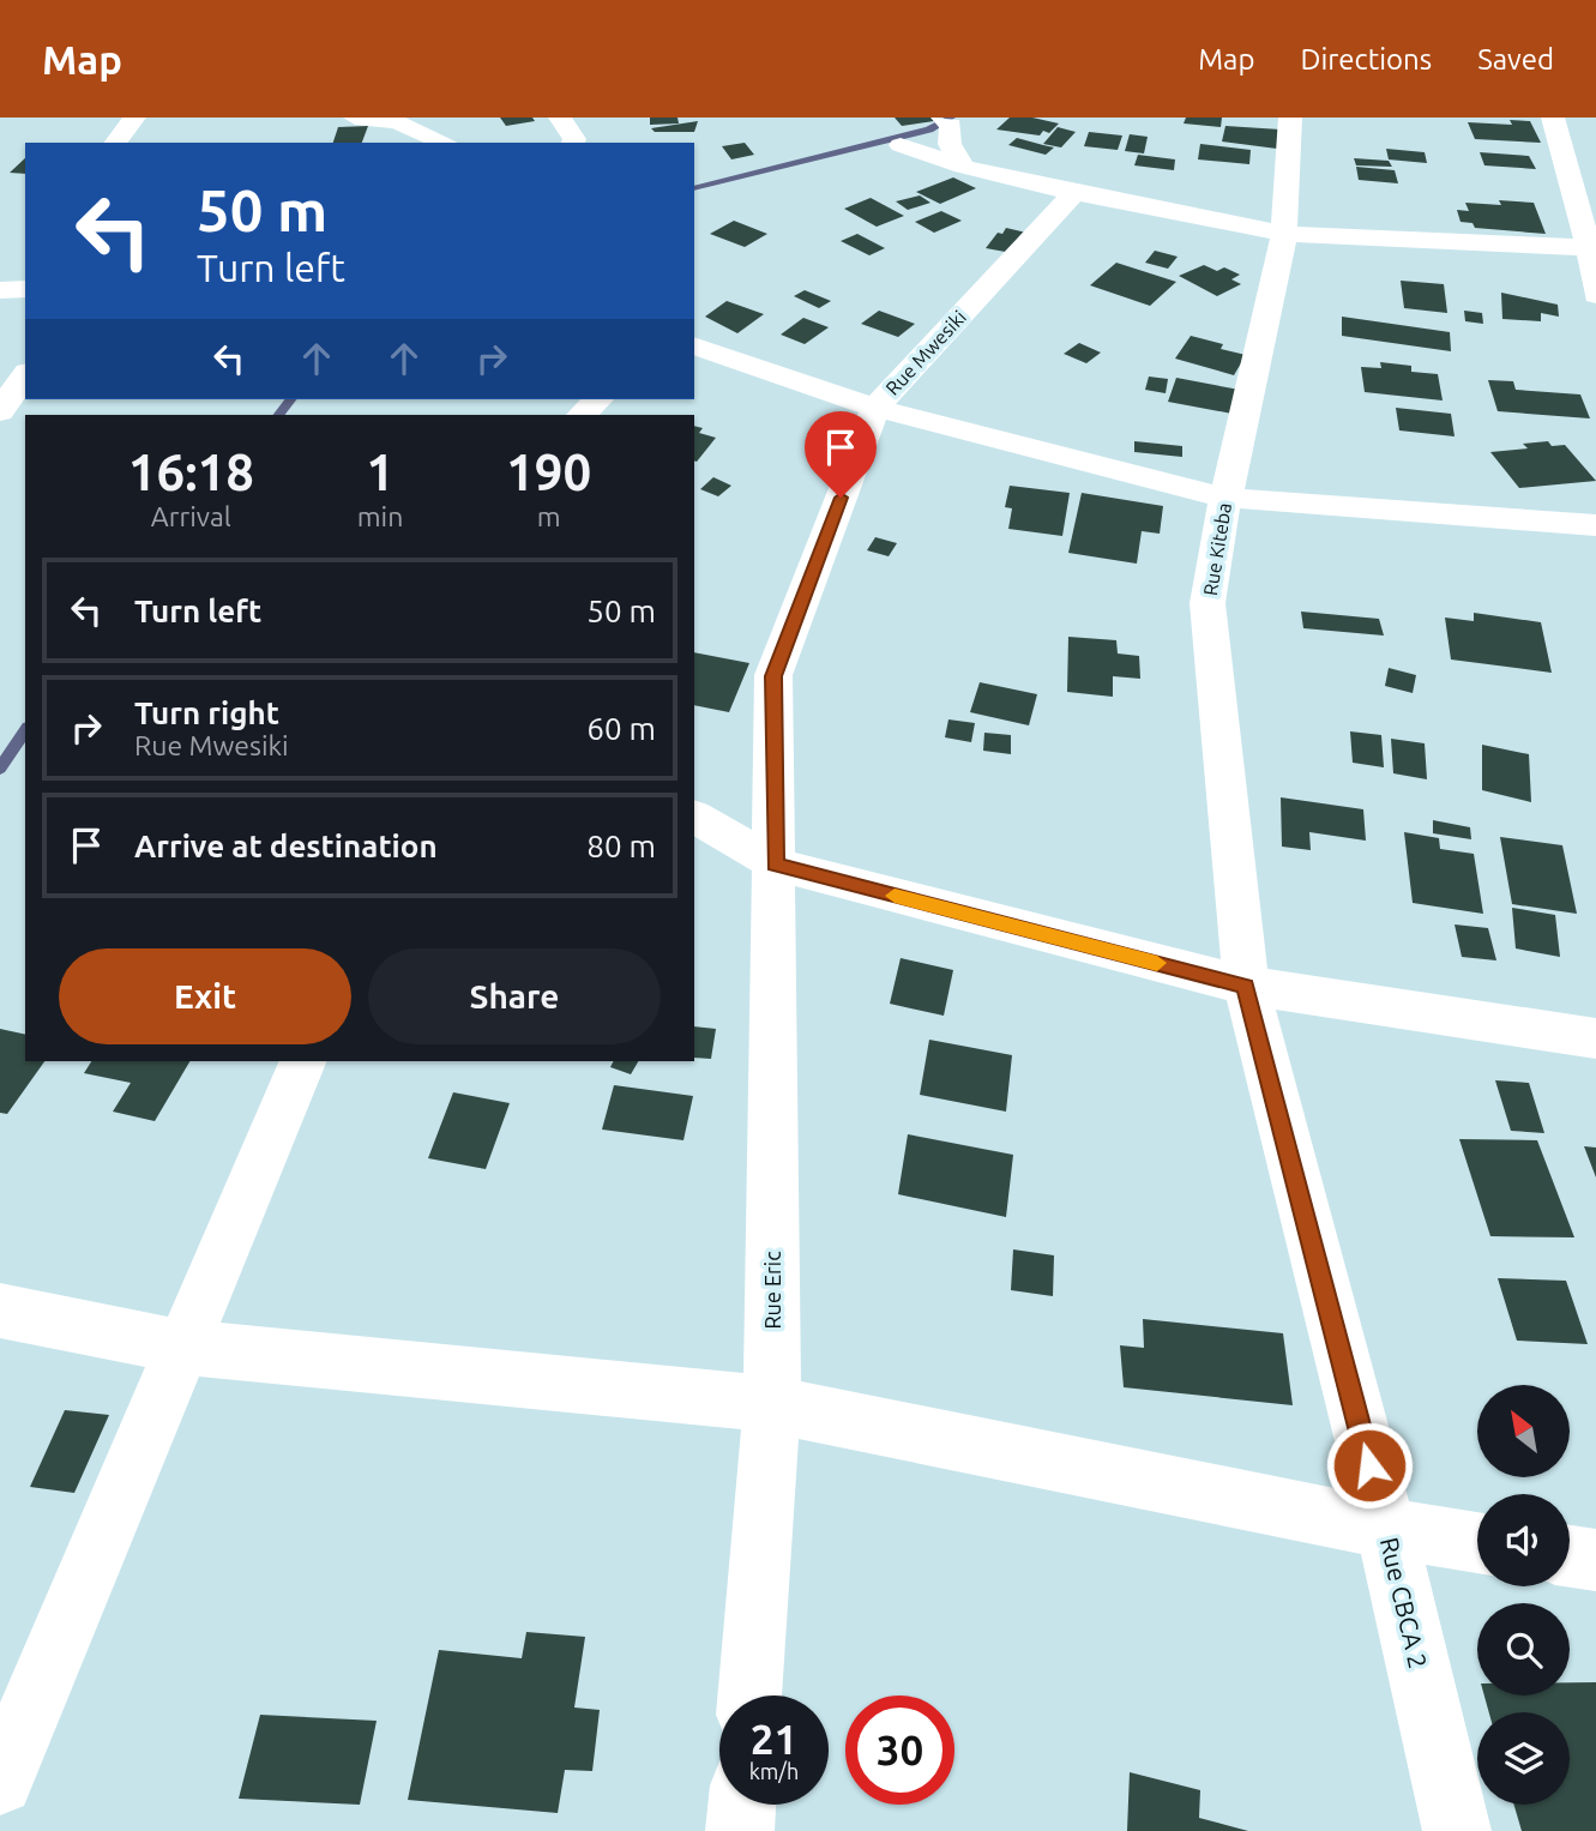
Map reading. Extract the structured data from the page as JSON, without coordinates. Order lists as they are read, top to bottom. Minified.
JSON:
{"streets":{"street":["Rue Mwesiki","Rue Kiteba","Rue Eric","Rue CBCA 2"]},"crossings":[["Rue Mwesiki","Rue Eric"],["Rue Kiteba","Rue CBCA 2"]],"north":"top left","page":{"header":"Map","nav":["Map","Directions","Saved"],"turn":["50 m","Turn left"],"eta":["16:18","Arrival","1","min","190","m"],"list":[{"name":"Turn left","value":"50 m"},{"name":"Turn right","note":"Rue Mwesiki","value":"60 m"},{"name":"Arrive at destination","value":"80 m"}],"buttons":["Exit","Share"],"speed":"21 km/h","limit":"30"}}
